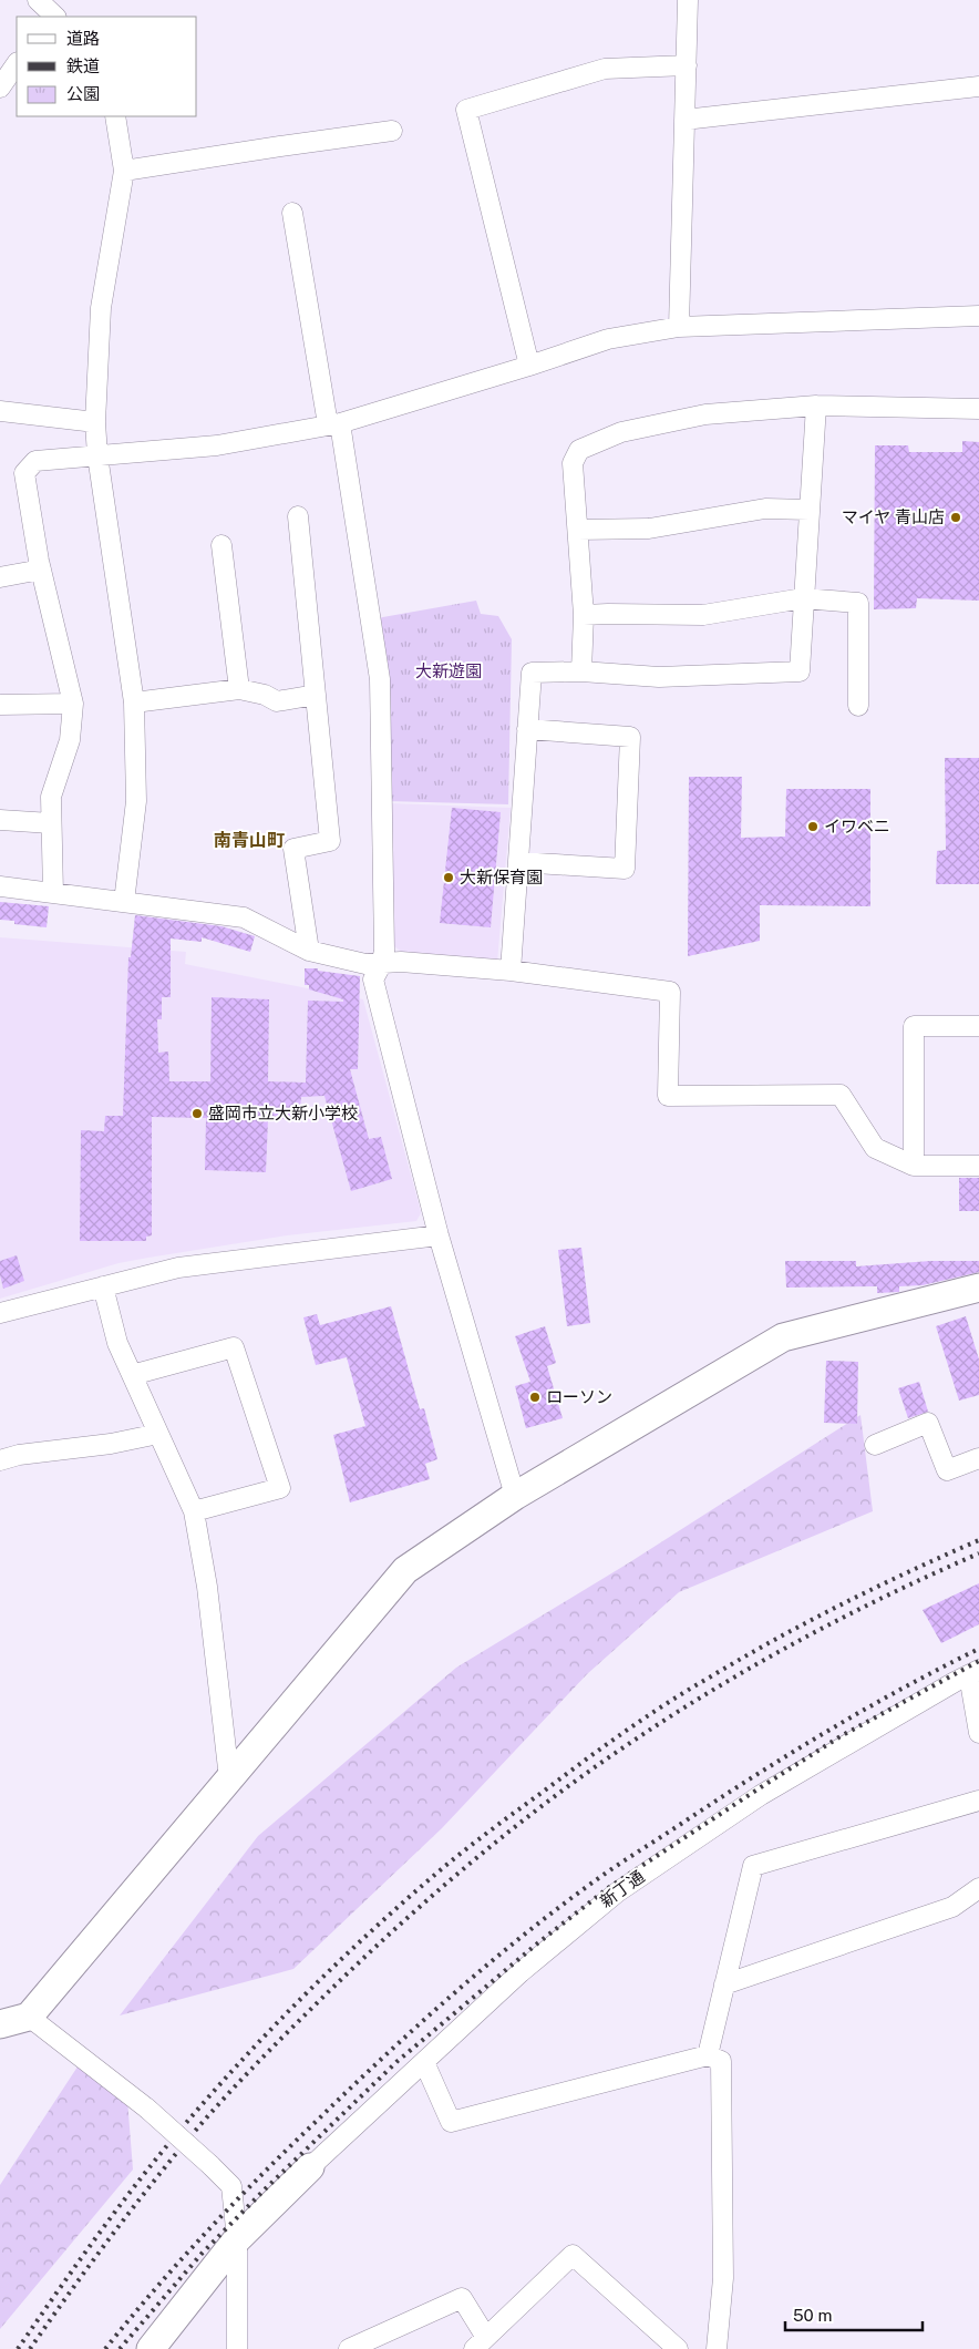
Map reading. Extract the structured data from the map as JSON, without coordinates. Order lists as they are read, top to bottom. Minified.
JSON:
{"streets":{"street":["新丁通"]},"districts":["南青山町"],"parks":["大新遊園"],"places":["マイヤ 青山店","イワベニ","大新保育園","盛岡市立大新小学校","ローソン"],"legend":["道路","鉄道","公園"],"scale_bar":"50 m"}
